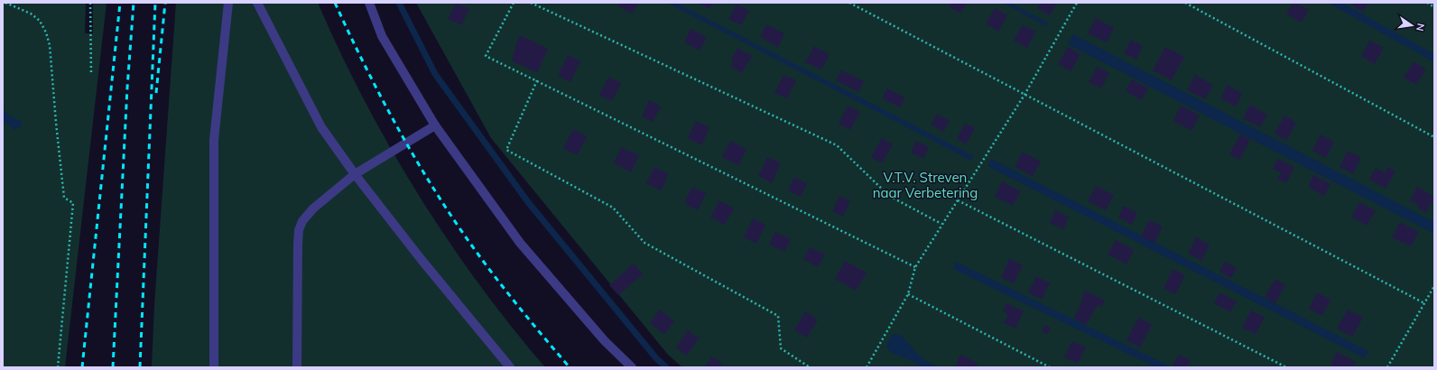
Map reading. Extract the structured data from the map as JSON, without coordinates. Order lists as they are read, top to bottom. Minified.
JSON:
{"parks":["V.T.V. Streven naar Verbetering"],"north":"right"}
